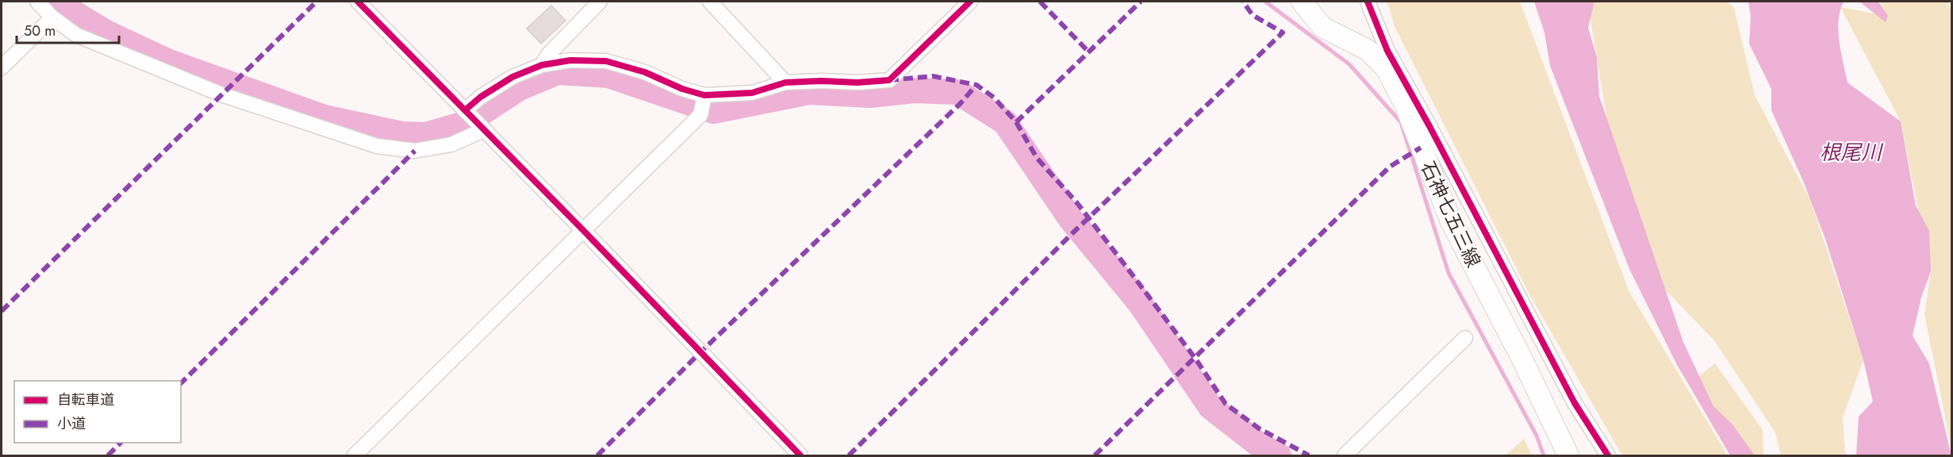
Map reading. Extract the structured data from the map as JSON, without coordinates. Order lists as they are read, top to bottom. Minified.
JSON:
{"streets":{"main road":["石神七五三線"]},"water":["根尾川"],"legend":["自転車道","小道"],"scale_bar":"50 m"}
